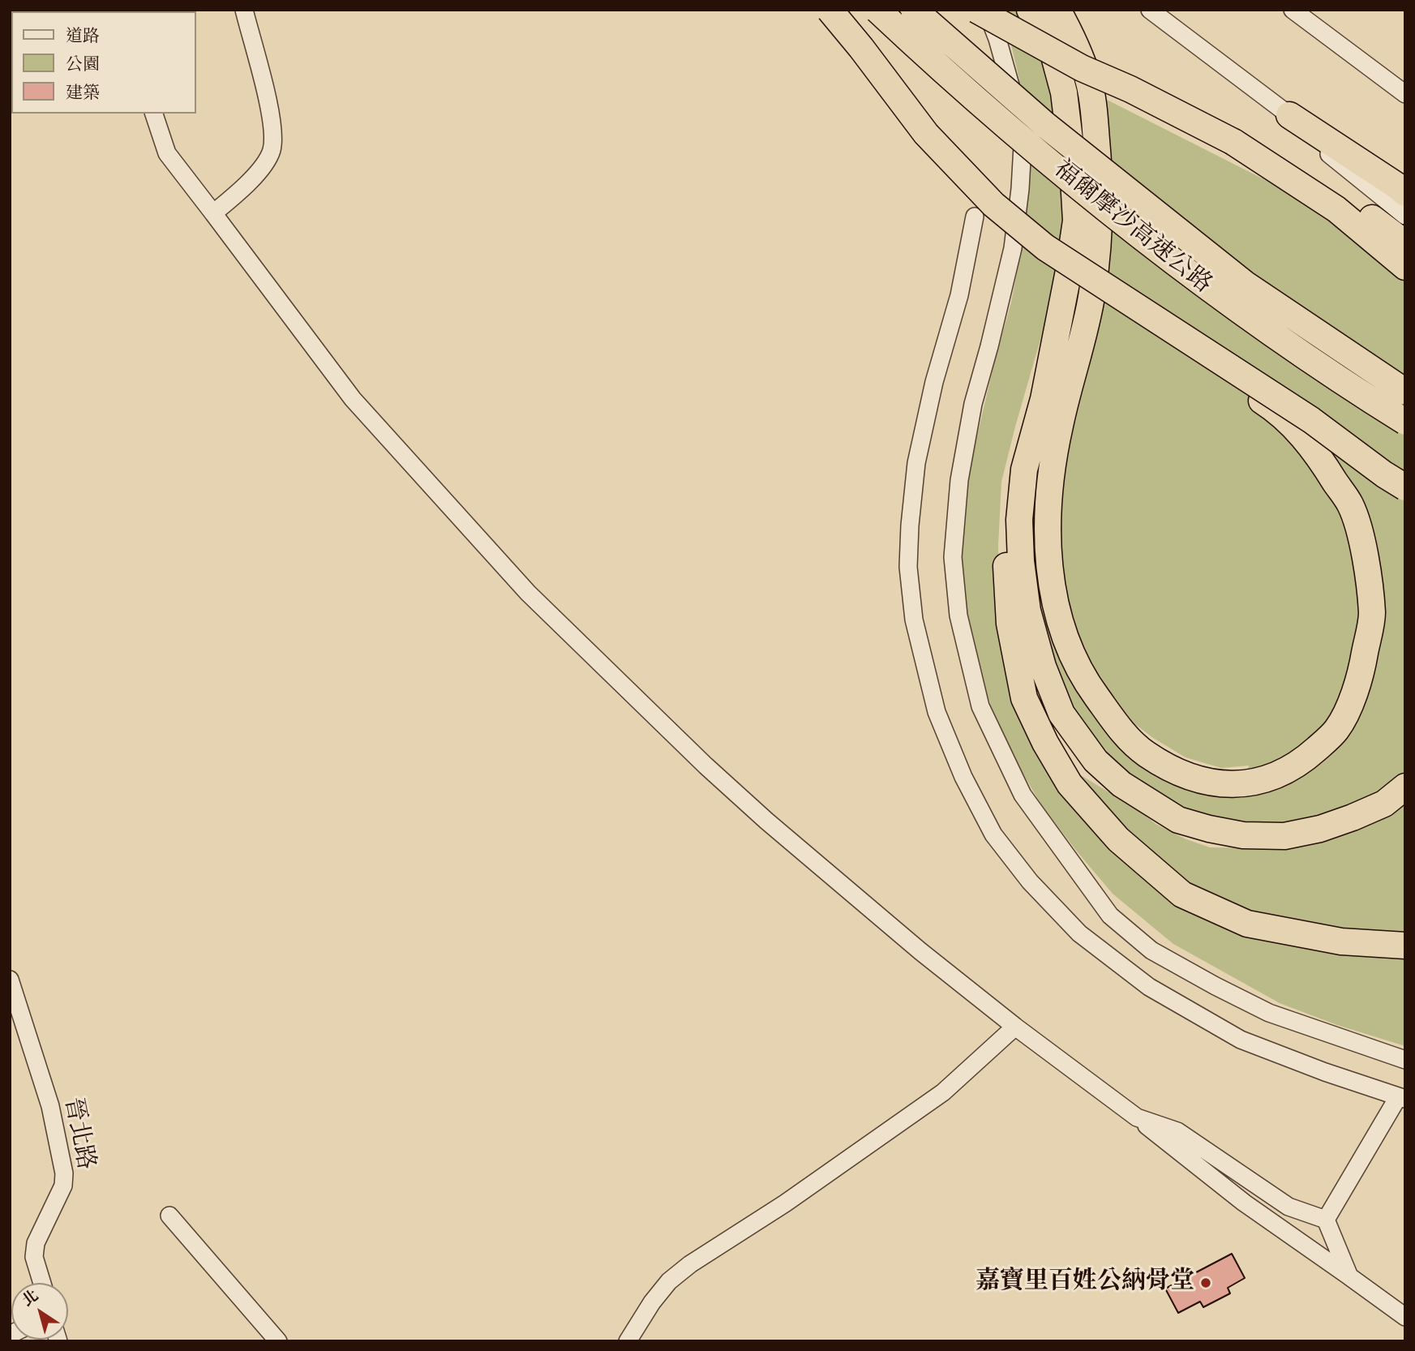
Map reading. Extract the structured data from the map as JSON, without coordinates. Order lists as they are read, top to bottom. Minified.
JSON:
{"streets":{"highway":["福爾摩沙高速公路"],"street":["晉北路"]},"places":["嘉寶里百姓公納骨堂"],"legend":["道路","公園","建築"],"north":"top left"}
